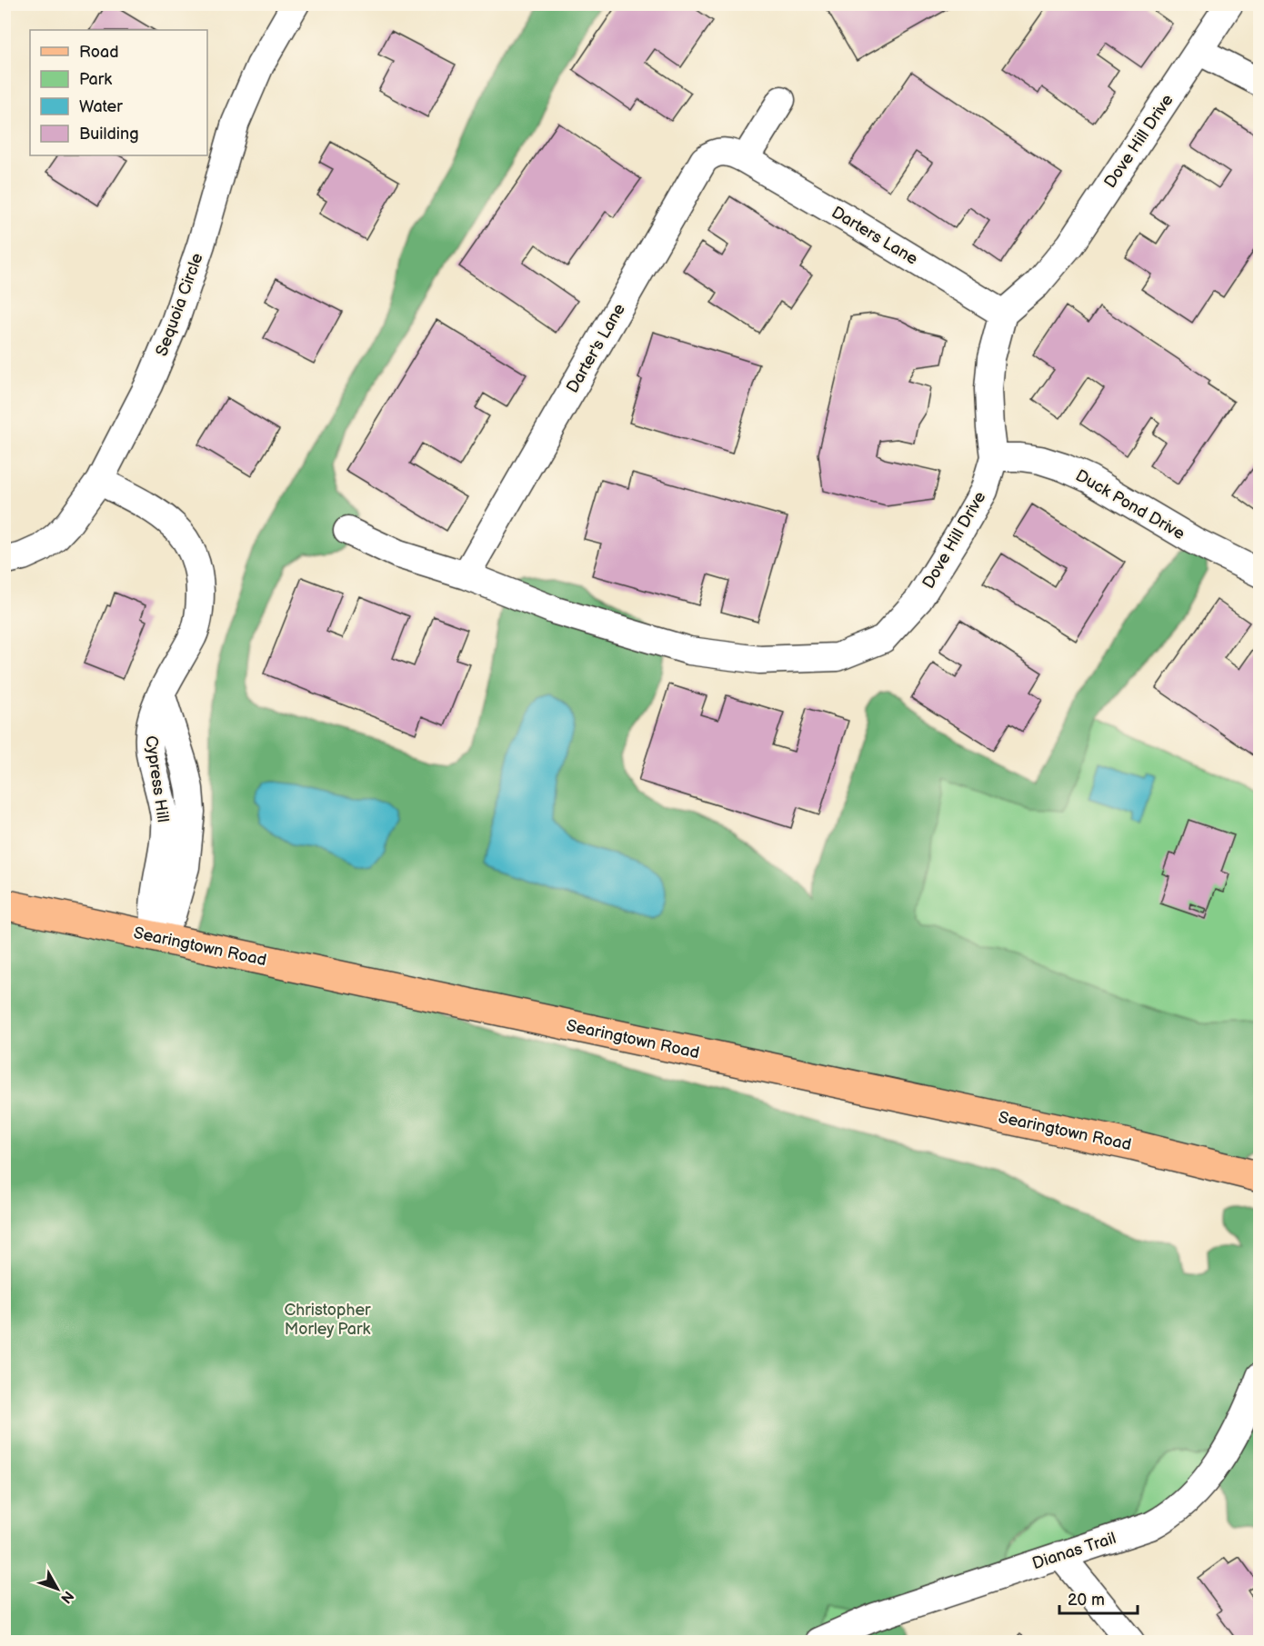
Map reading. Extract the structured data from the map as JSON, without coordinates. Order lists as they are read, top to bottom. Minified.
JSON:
{"streets":{"main road":["Searingtown Road"],"street":["Dove Hill Drive","Darters Lane","Sequoia Circle","Darter's Lane","Duck Pond Drive","Cypress Hill","Dianas Trail"]},"crossings":[["Dove Hill Drive","Darters Lane"],["Dove Hill Drive","Darter's Lane"],["Dove Hill Drive","Duck Pond Drive"],["Darters Lane","Darter's Lane"],["Sequoia Circle","Cypress Hill"],["Cypress Hill","Searingtown Road"]],"parks":["Christopher Morley Park"],"legend":["Road","Park","Water","Building"],"scale_bar":"20 m","north":"bottom right"}
